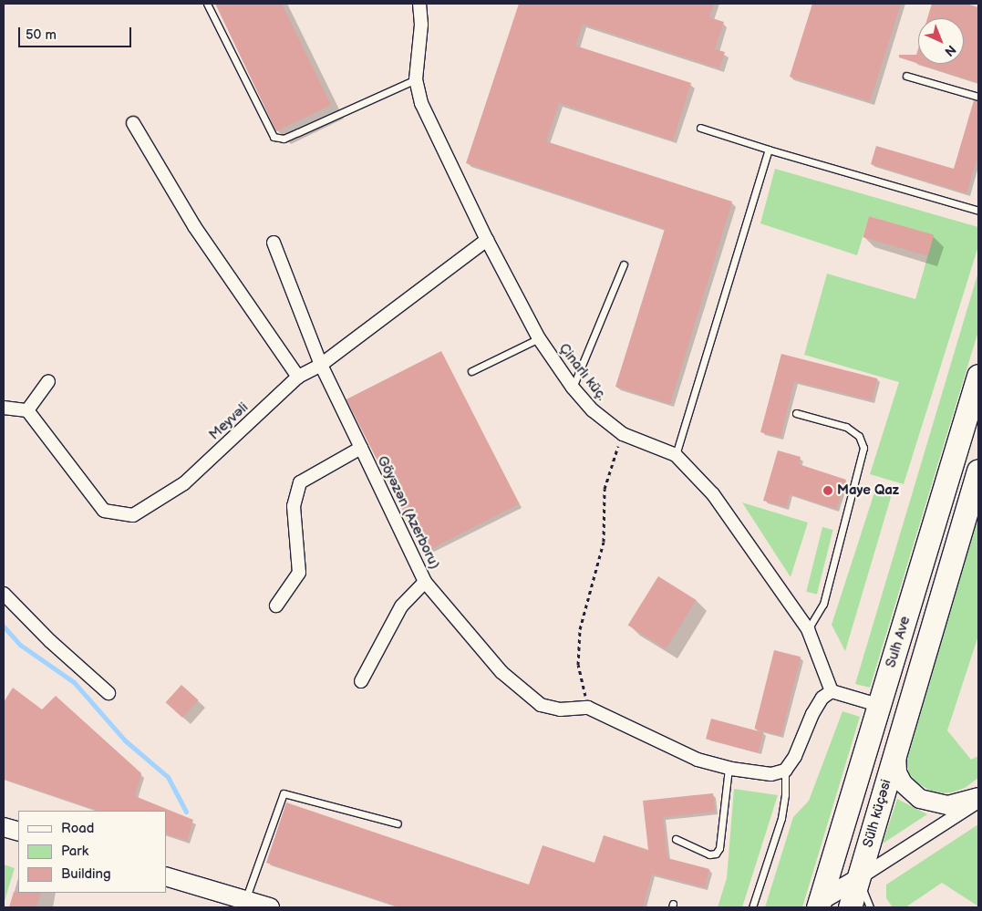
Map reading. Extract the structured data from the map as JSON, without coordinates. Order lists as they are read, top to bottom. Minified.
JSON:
{"streets":{"highway":["Sulh Ave","Sülh küçəsi"],"street":["Çinarlı küç.","Meyvəli","Göyəzən (Azerboru)"]},"crossings":[["Çinarlı küç.","Meyvəli"],["Meyvəli","Göyəzən (Azerboru)"],["Sulh Ave","Sülh küçəsi"]],"places":["Maye Qaz"],"legend":["Road","Park","Building"],"scale_bar":"50 m","north":"bottom right"}
